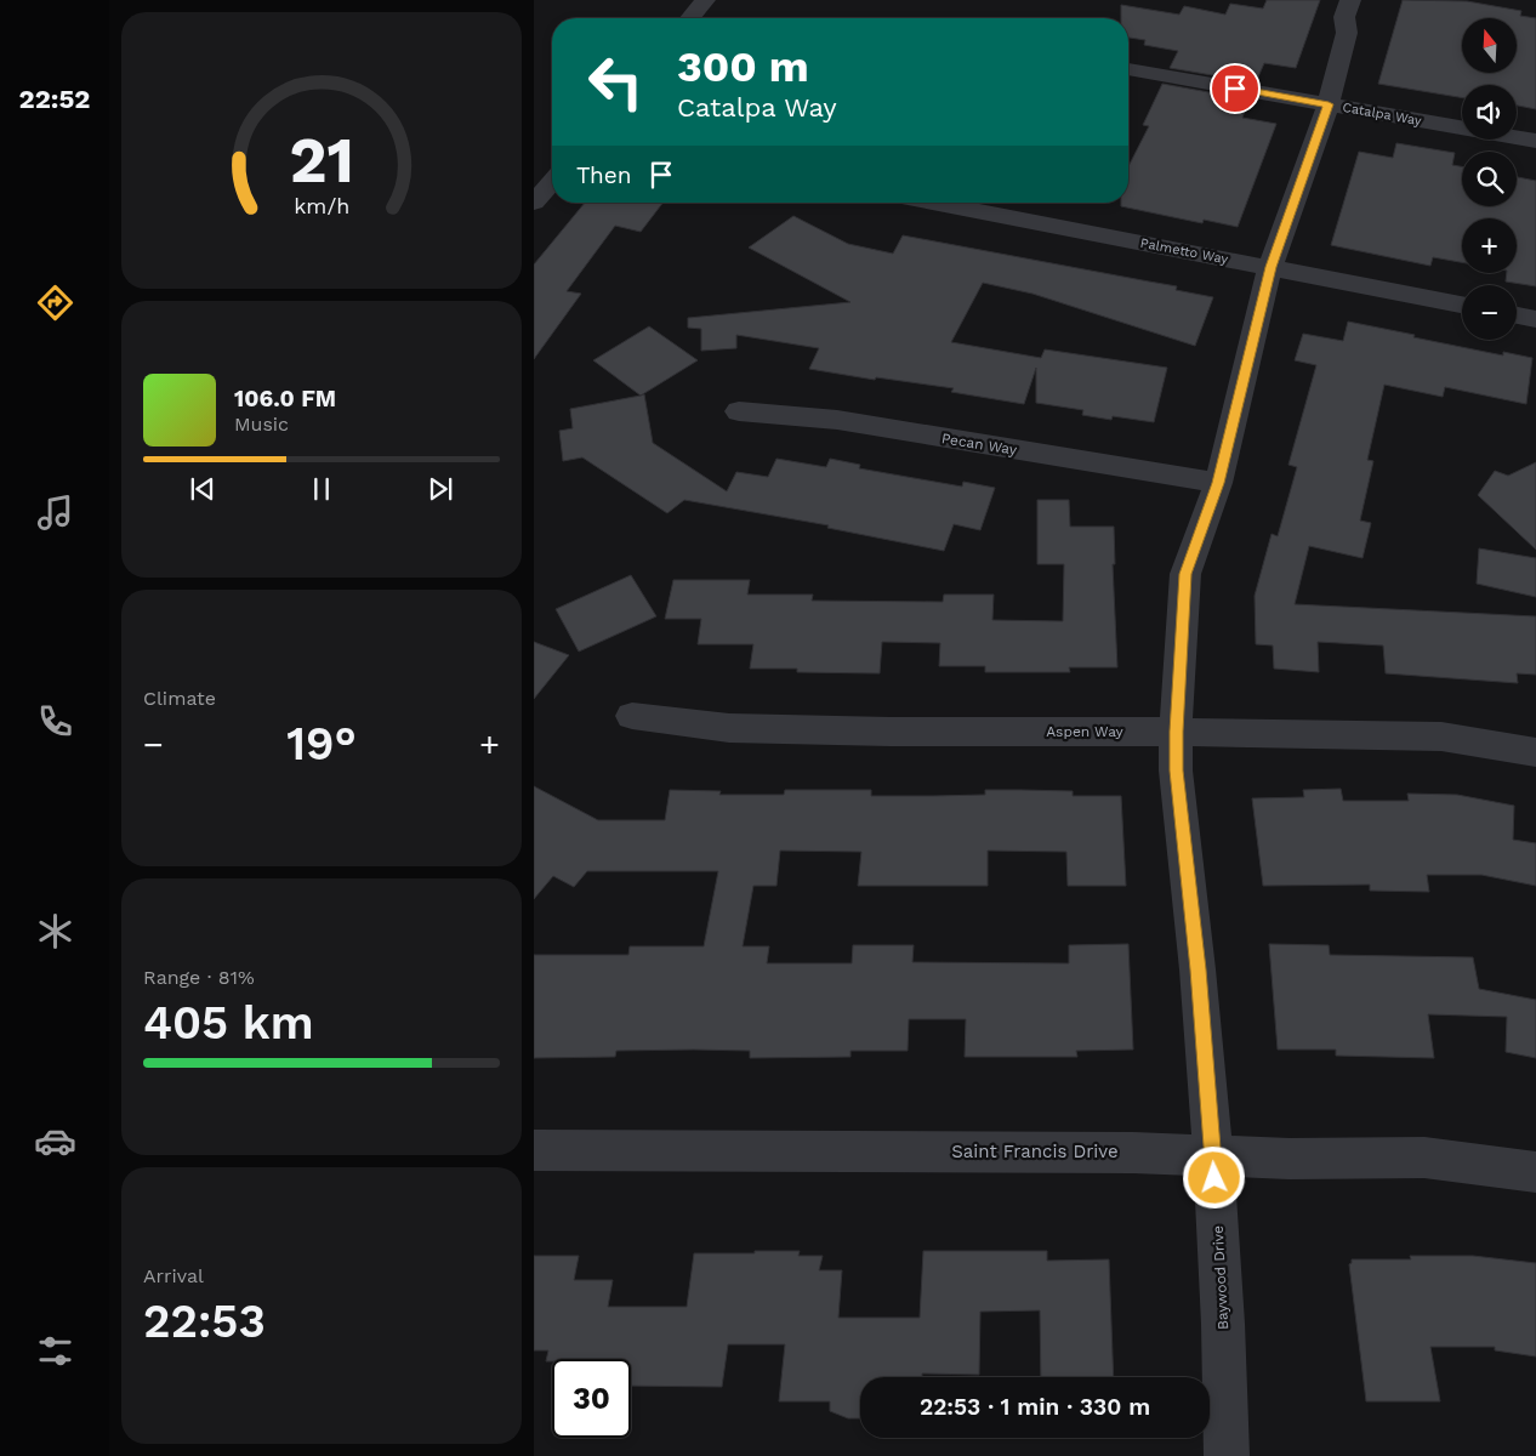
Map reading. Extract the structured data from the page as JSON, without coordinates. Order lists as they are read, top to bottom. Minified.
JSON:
{"streets":{"street":["Catalpa Way","Palmetto Way","Pecan Way","Aspen Way","Saint Francis Drive","Baywood Drive"]},"crossings":[["Catalpa Way","Baywood Drive"],["Palmetto Way","Baywood Drive"],["Pecan Way","Baywood Drive"],["Aspen Way","Baywood Drive"],["Saint Francis Drive","Baywood Drive"]],"north":"top","page":{"tabs":"22:52","map_buttons":["+","−"],"turn":["300 m","Catalpa Way"],"then":"Then","song":["106.0 FM","Music"],"tile":["Climate",["Range · 81%","405 km"],["Arrival","22:53"]],"heat":["−","19°","+"],"limit":"30","trip":"22:53 · 1 min · 330 m","gauge":["21","km/h"]}}
